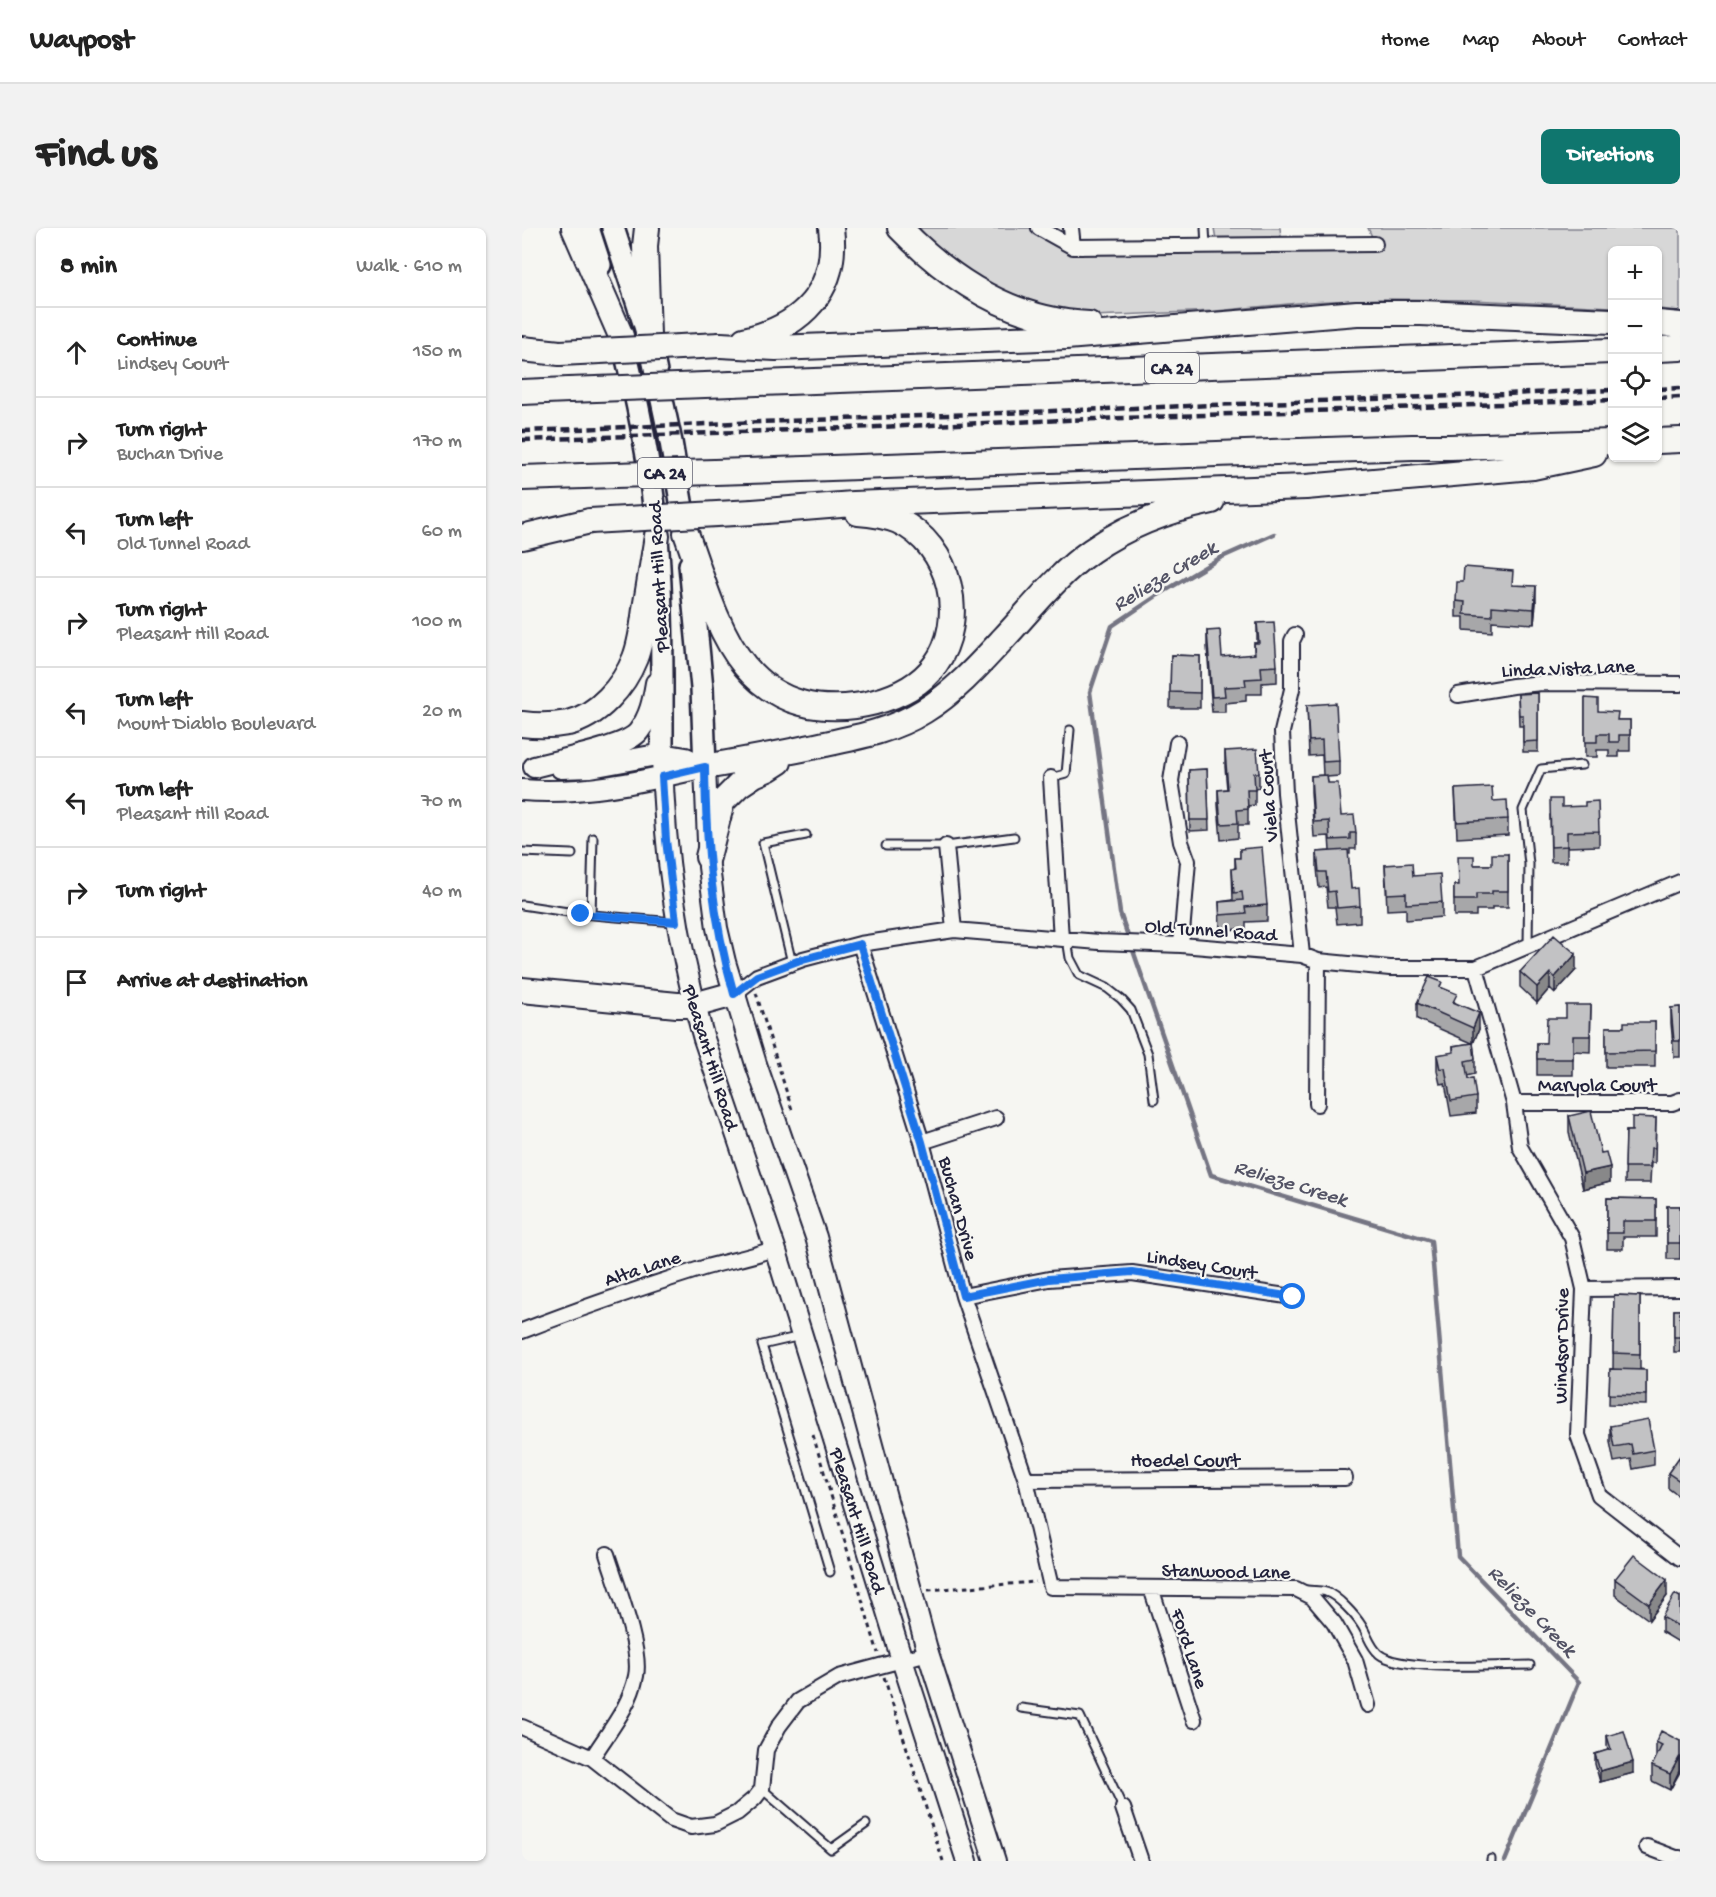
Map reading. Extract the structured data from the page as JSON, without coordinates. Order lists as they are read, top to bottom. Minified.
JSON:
{"streets":{"highway":["CA 24"],"main road":["Pleasant Hill Road"],"street":["Linda Vista Lane","Viela Court","Old Tunnel Road","Maryola Court","Buchan Drive","Lindsey Court","Alta Lane","Windsor Drive","Hoedel Court","Stanwood Lane","Ford Lane"]},"crossings":[["Pleasant Hill Road","Old Tunnel Road"],["Pleasant Hill Road","Alta Lane"],["Viela Court","Old Tunnel Road"],["Old Tunnel Road","Buchan Drive"],["Old Tunnel Road","Windsor Drive"],["Maryola Court","Windsor Drive"],["Buchan Drive","Lindsey Court"],["Buchan Drive","Hoedel Court"],["Buchan Drive","Stanwood Lane"],["Stanwood Lane","Ford Lane"]],"water":["Relieze Creek"],"page":{"header":"Waypost","nav":["Home","Map","About","Contact"],"buttons":"Directions","title":"Find us","heading":["8 min","Walk · 610 m"],"map_buttons":["+","−"],"list":[["Continue","Lindsey Court","150 m"],["Turn right","Buchan Drive","170 m"],["Turn left","Old Tunnel Road","60 m"],["Turn right","Pleasant Hill Road","100 m"],["Turn left","Mount Diablo Boulevard","20 m"],["Turn left","Pleasant Hill Road","70 m"],["Turn right","40 m"],"Arrive at destination"]}}
